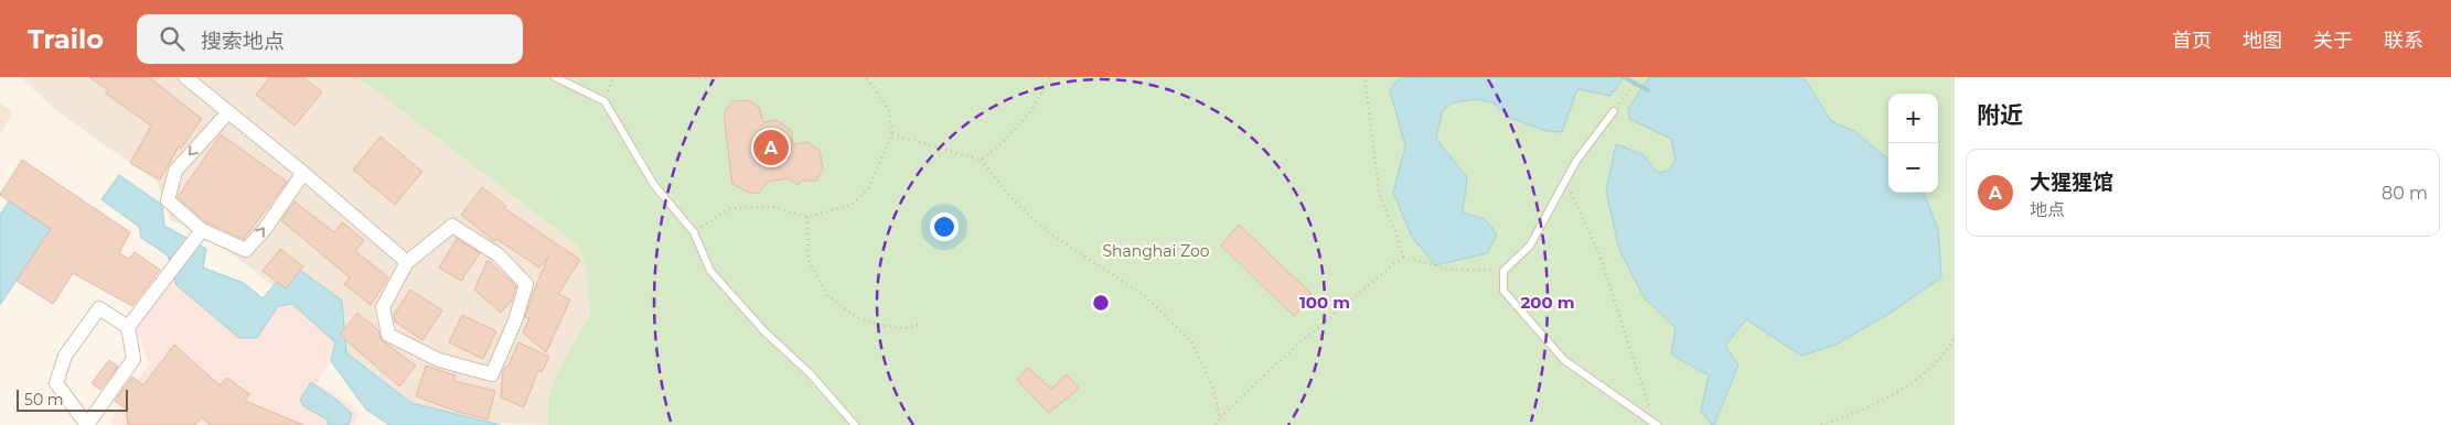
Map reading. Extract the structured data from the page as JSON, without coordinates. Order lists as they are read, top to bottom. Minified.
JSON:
{"parks":["Shanghai Zoo"],"scale_bar":"50 m","page":{"header":"Trailo","search":"搜索地点","nav":["首页","地图","关于","联系"],"heading":"附近","map_buttons":["+","−"],"pins":"A","list":[{"mark":"A","name":"大猩猩馆","note":"地点","value":"80 m"}],"scale":"50 m"},"rings":["100 m","200 m"]}
